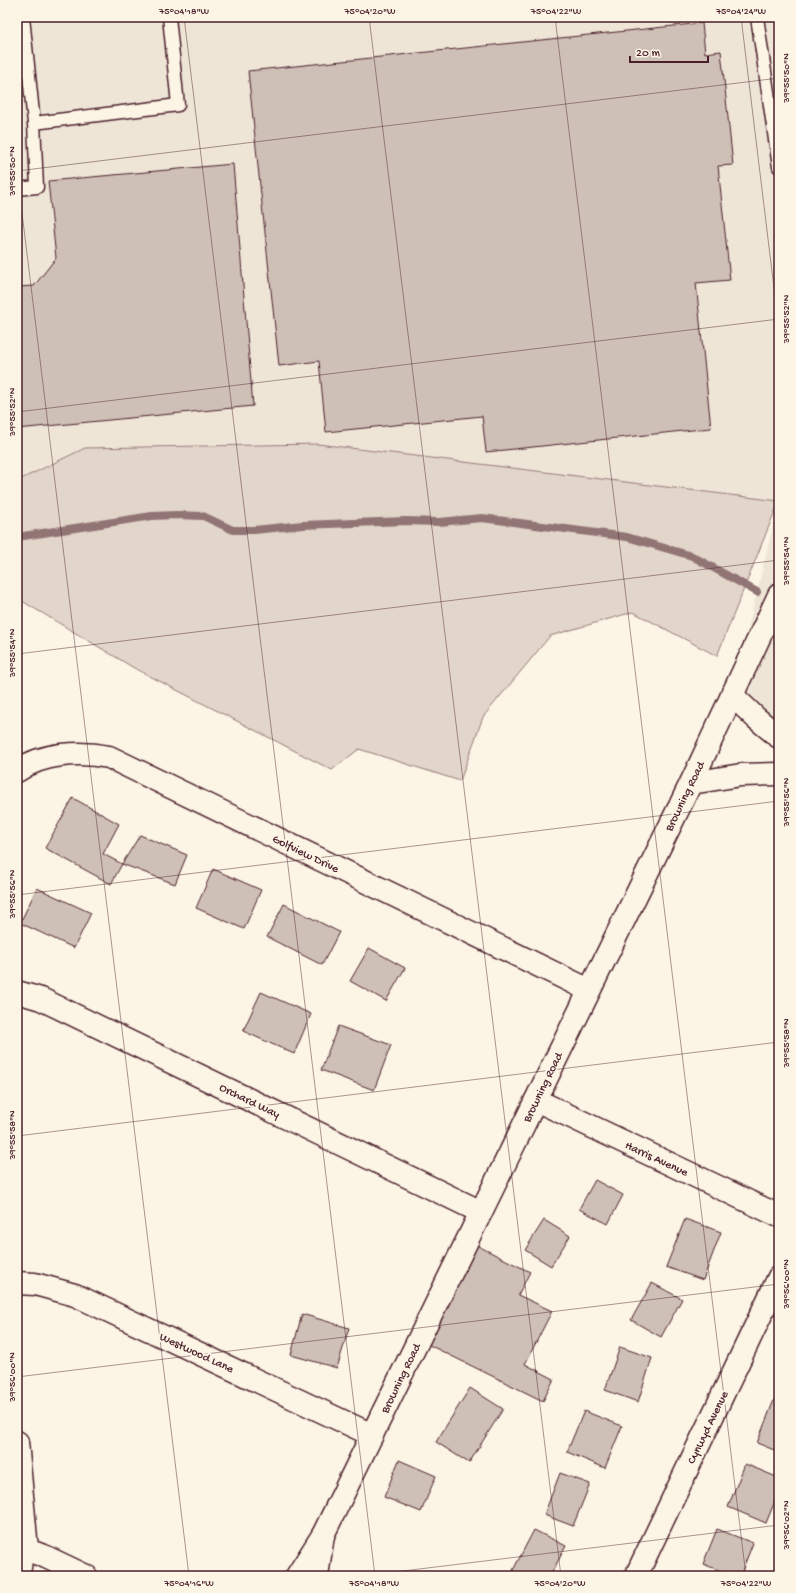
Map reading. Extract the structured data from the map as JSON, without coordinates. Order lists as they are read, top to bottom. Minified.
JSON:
{"streets":{"main road":["Browning Road","Golfview Drive","Orchard Way","Harris Avenue","Westwood Lane","Cynwyd Avenue"]},"crossings":[["Browning Road","Golfview Drive"],["Browning Road","Orchard Way"],["Browning Road","Harris Avenue"],["Browning Road","Westwood Lane"]],"scale_bar":"20 m","coordinates":["75°04'18\"W","75°04'20\"W","75°04'22\"W","75°04'24\"W","39°55'50\"N","39°55'52\"N","39°55'54\"N","39°55'56\"N","39°55'58\"N","39°56'00\"N","39°56'02\"N","75°04'16\"W"]}
